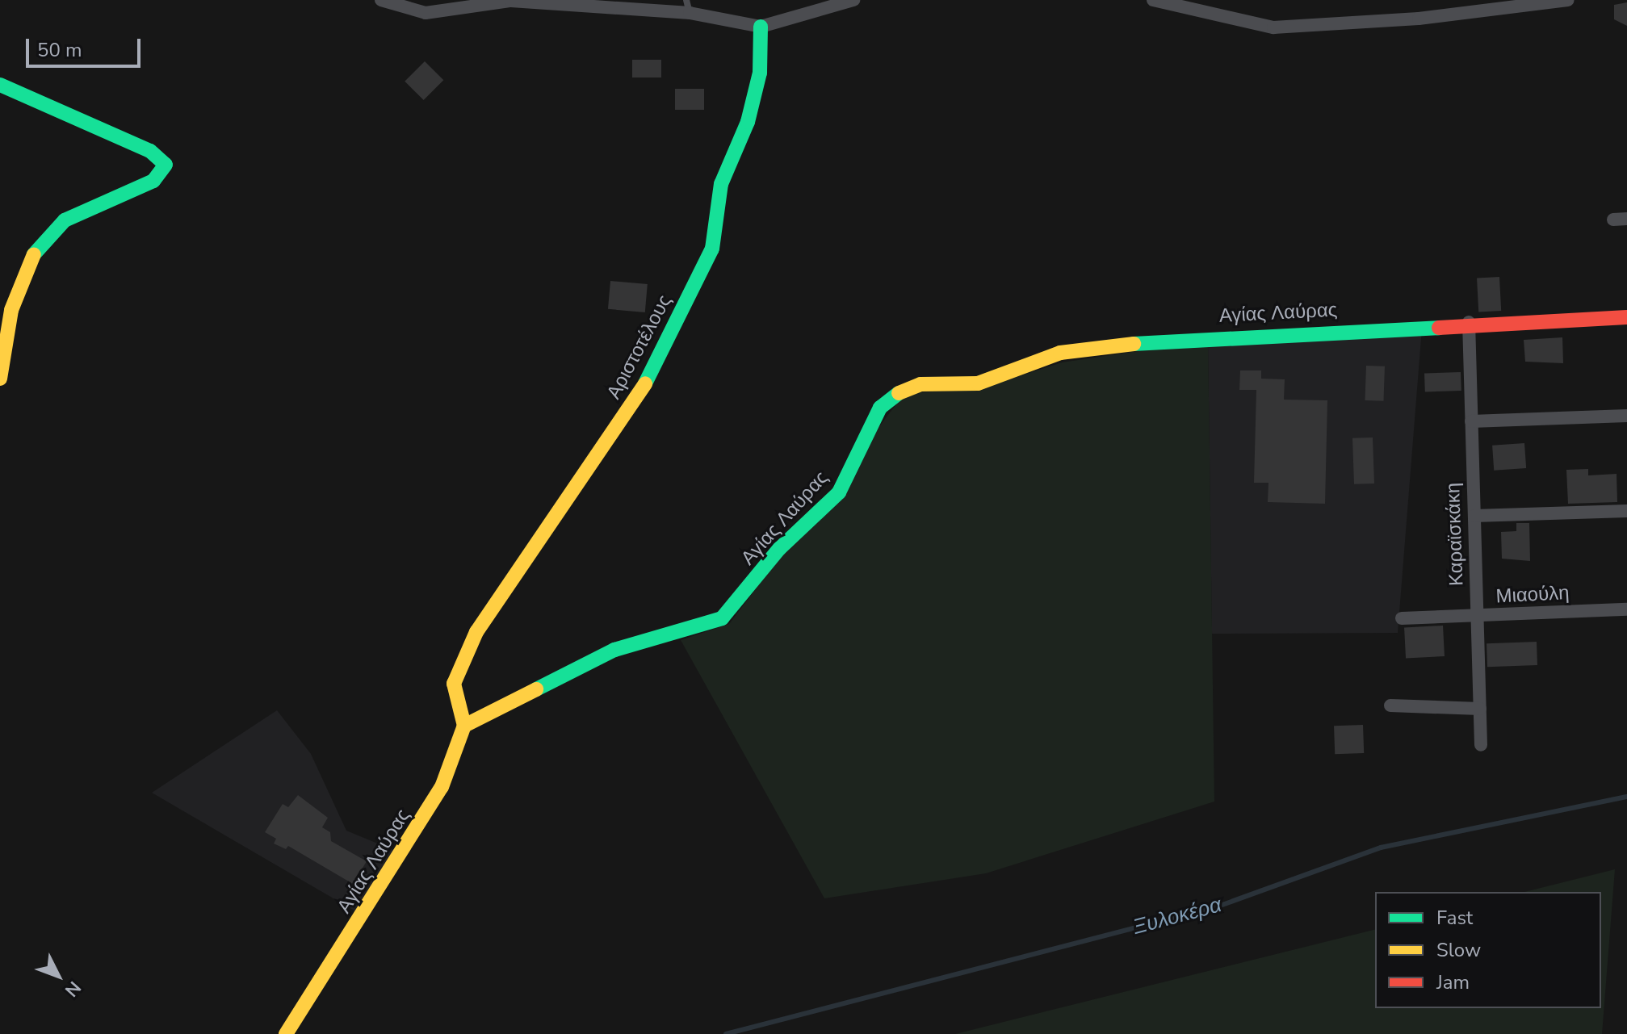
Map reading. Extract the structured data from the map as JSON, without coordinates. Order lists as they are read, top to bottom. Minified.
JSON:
{"streets":{"street":["Αγίας Λαύρας","Αριστοτέλους","Καραϊσκάκη","Μιαούλη"]},"crossings":[["Αγίας Λαύρας","Αριστοτέλους"],["Αγίας Λαύρας","Καραϊσκάκη"],["Καραϊσκάκη","Μιαούλη"]],"water":["Ξυλοκέρα"],"legend":["Fast","Slow","Jam"],"scale_bar":"50 m","north":"bottom right"}
